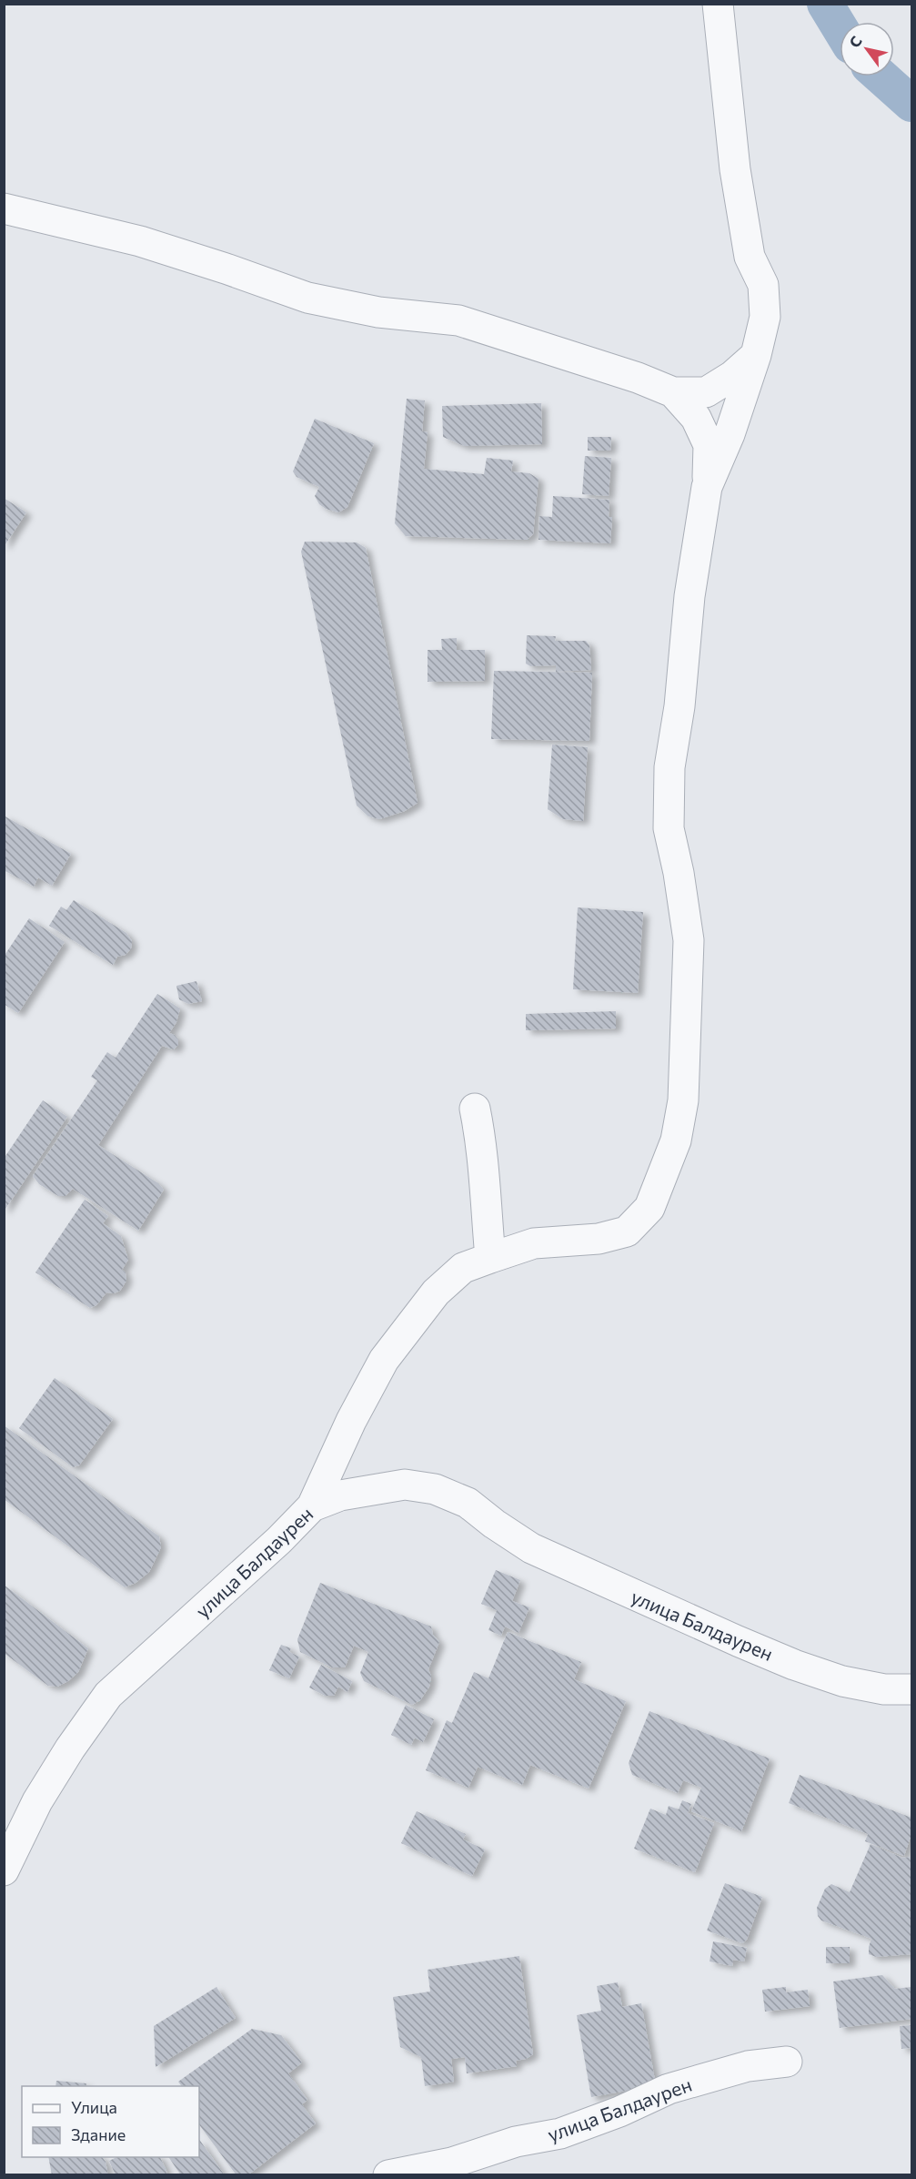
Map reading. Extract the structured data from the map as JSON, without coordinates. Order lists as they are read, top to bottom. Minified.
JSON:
{"streets":{"street":["улица Балдаурен"]},"legend":["Улица","Здание"],"north":"top left"}
